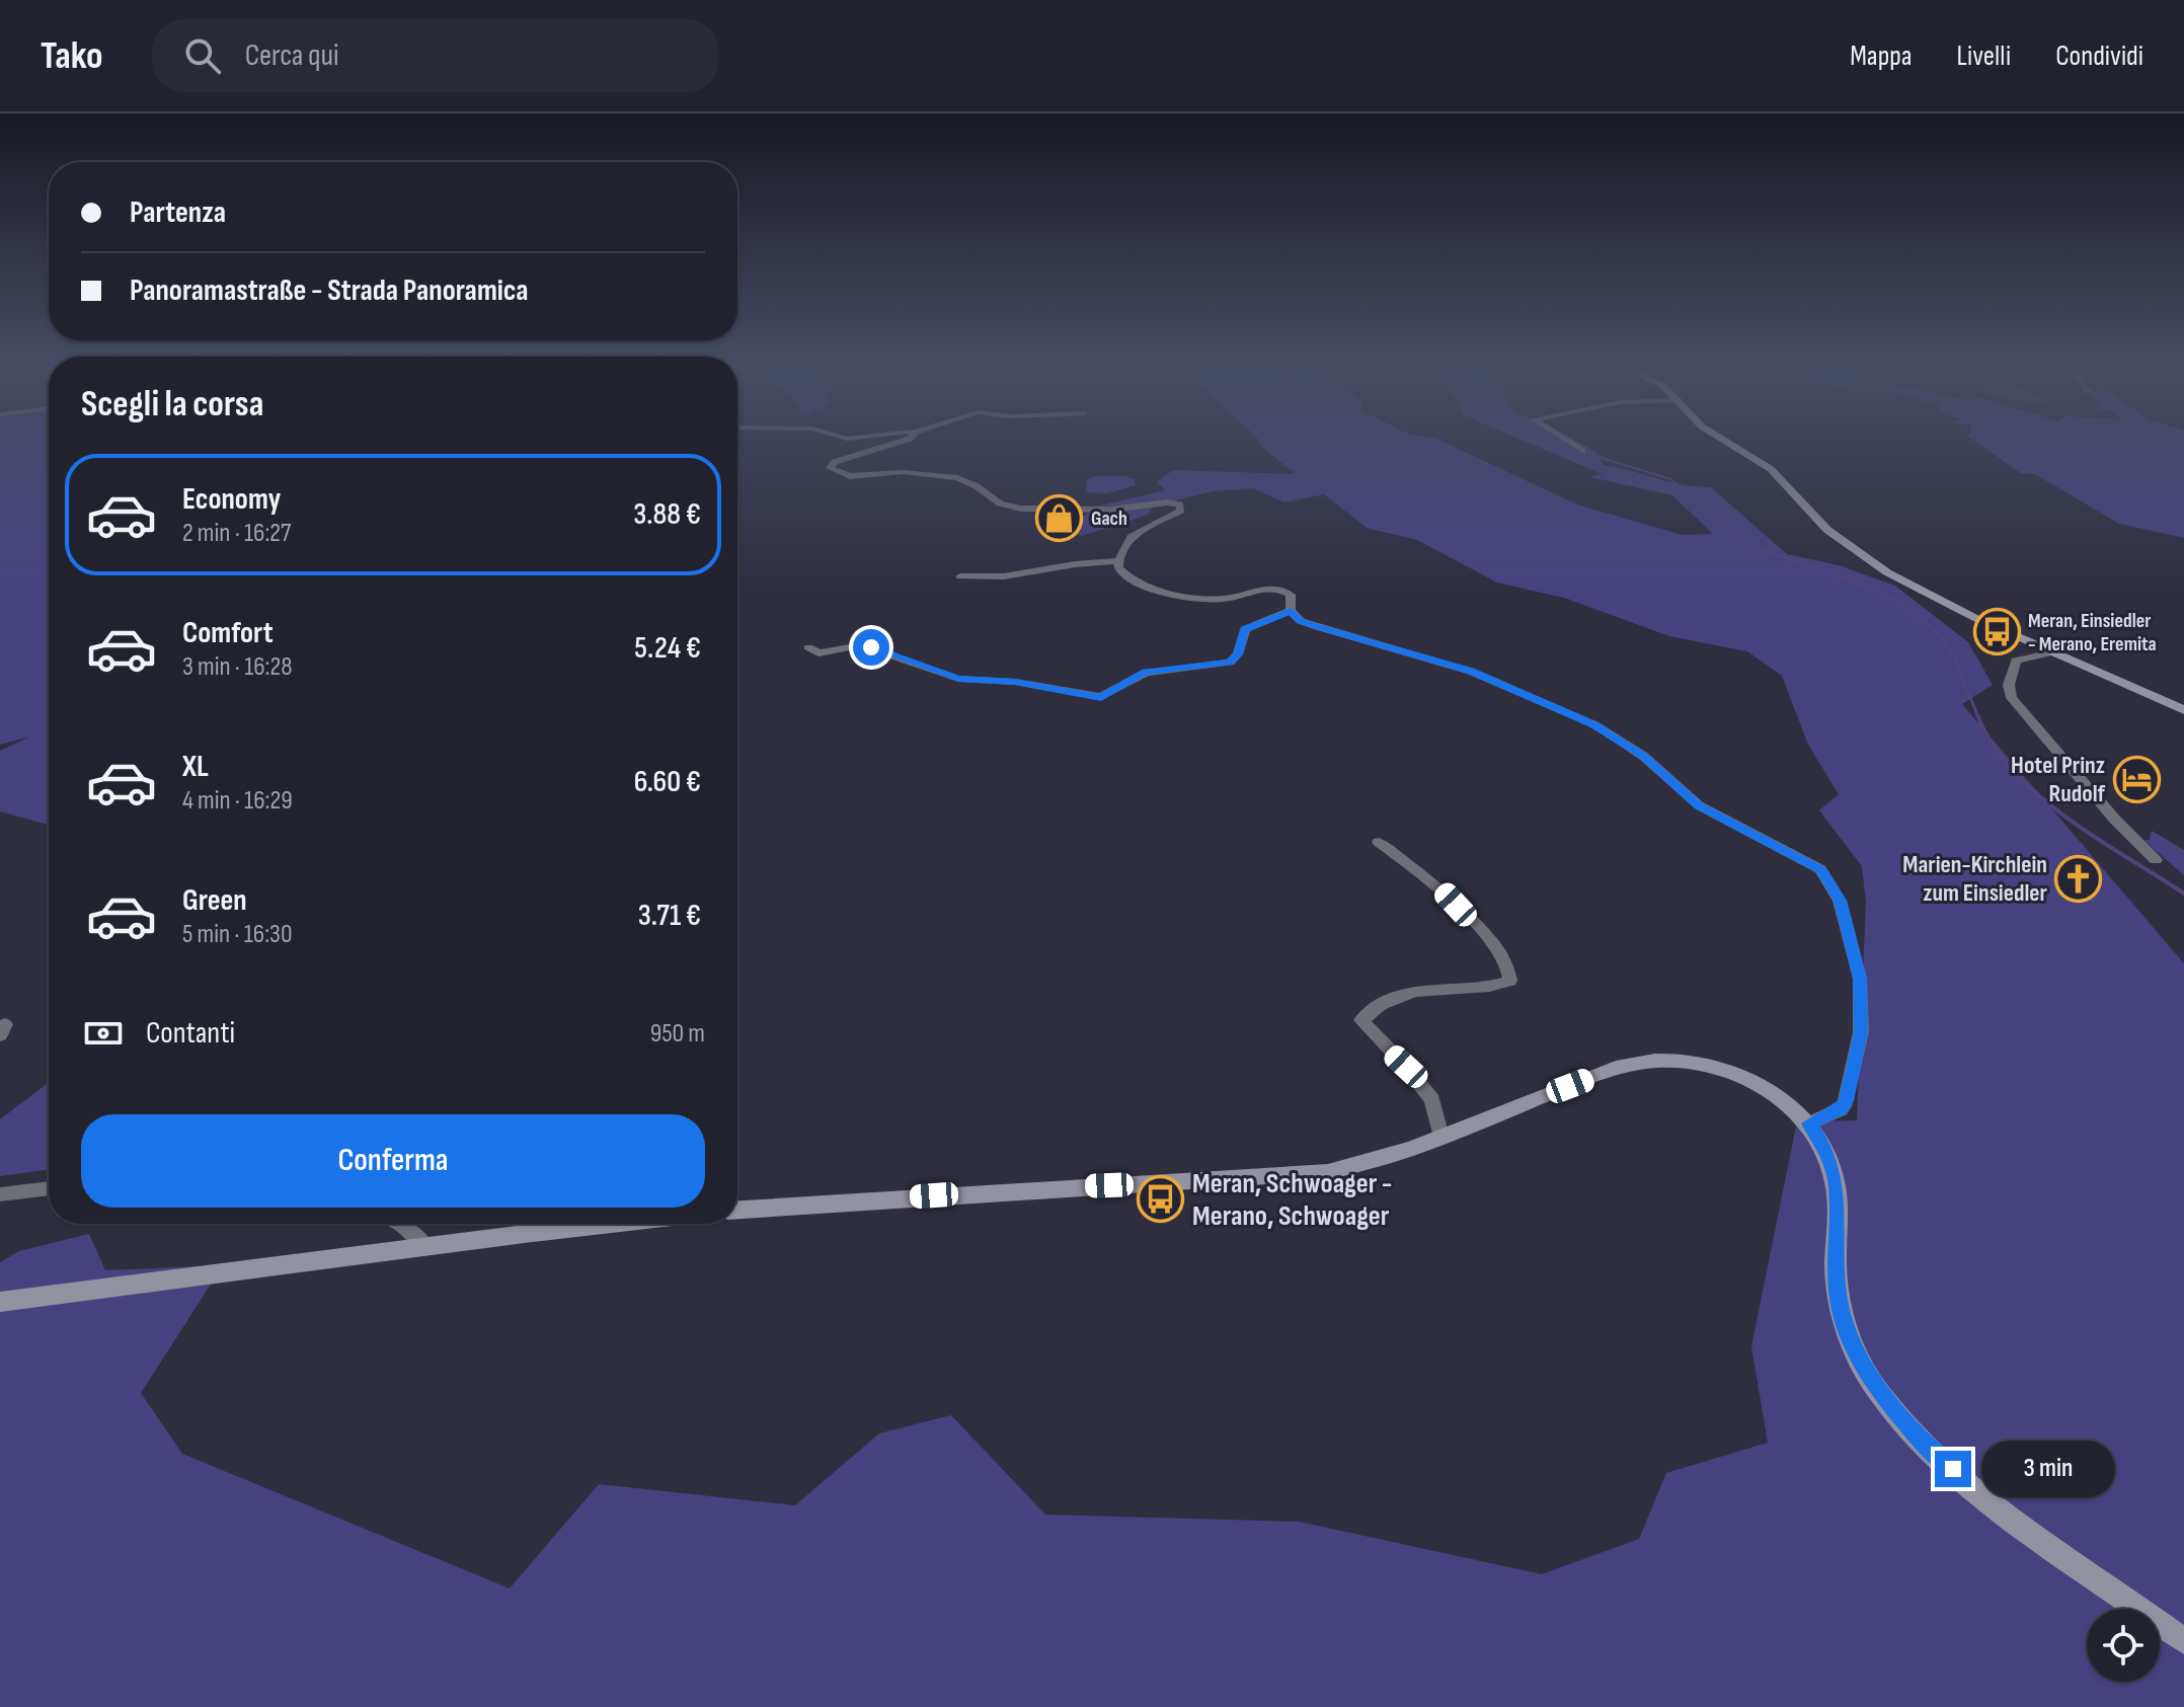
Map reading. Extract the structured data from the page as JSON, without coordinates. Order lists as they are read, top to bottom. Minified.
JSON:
{"places":{"shop":["Gach"],"bus stop":["Meran, Einsiedler - Merano, Eremita","Meran, Schwoager - Merano, Schwoager"],"hotel":["Hotel Prinz Rudolf"],"church":["Marien-Kirchlein zum Einsiedler"]},"page":{"header":"Tako","search":"Cerca qui","nav":["Mappa","Livelli","Condividi"],"banner":["Partenza","Panoramastraße - Strada Panoramica"],"heading":"Scegli la corsa","list":[{"name":"Economy","note":"2 min · 16:27","value":"3.88 €"},{"name":"Comfort","note":"3 min · 16:28","value":"5.24 €"},{"name":"XL","note":"4 min · 16:29","value":"6.60 €"},{"name":"Green","note":"5 min · 16:30","value":"3.71 €"}],"pay":["Contanti","950 m"],"buttons":"Conferma","bubble":"3 min"}}
